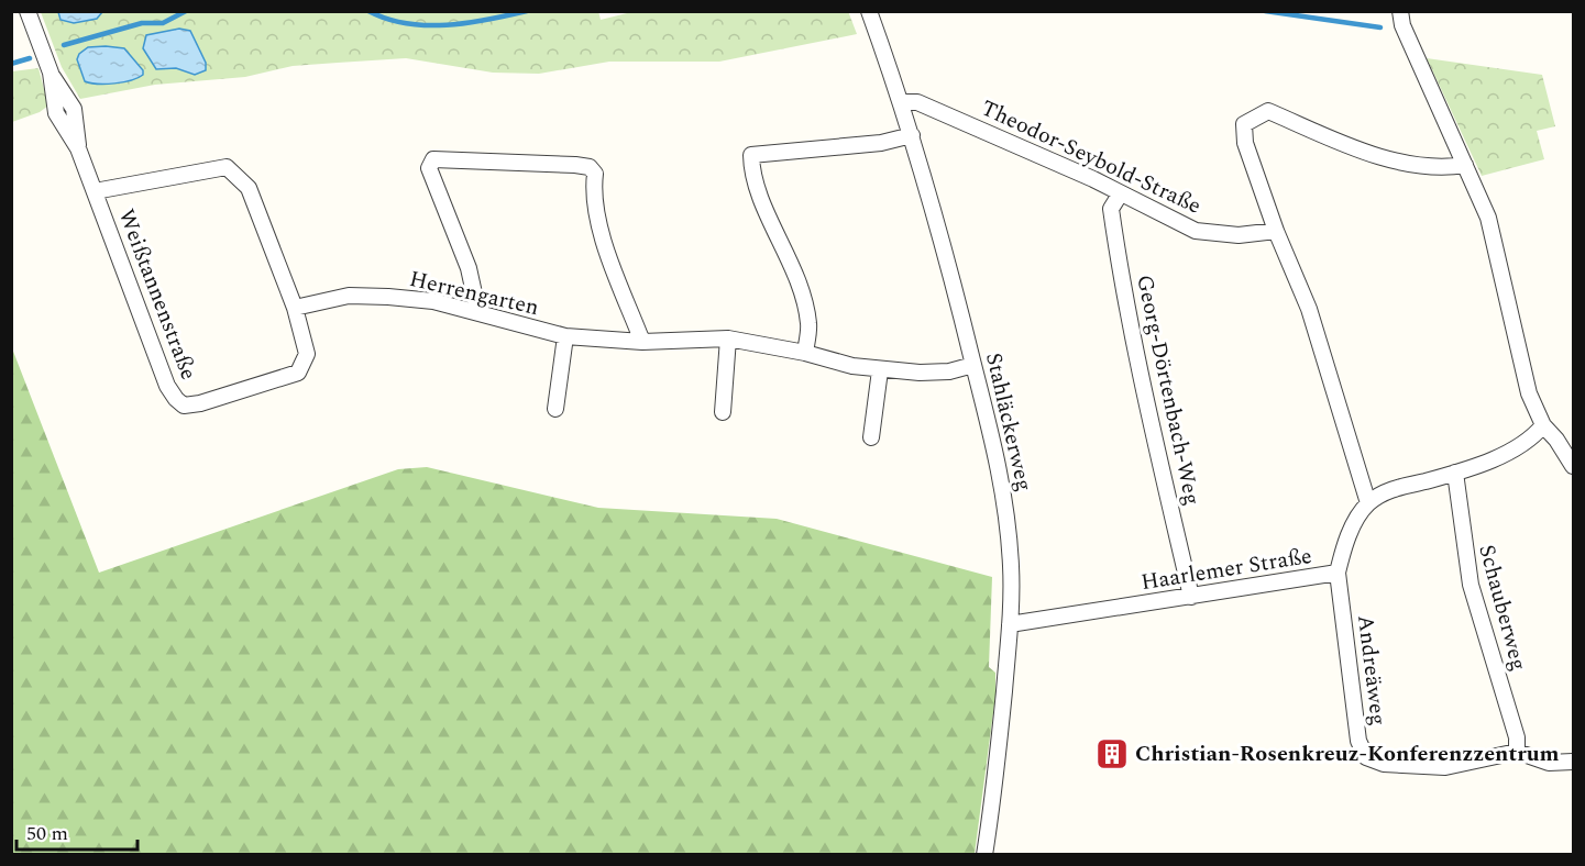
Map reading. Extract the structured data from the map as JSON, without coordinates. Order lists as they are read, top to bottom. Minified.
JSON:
{"streets":{"street":["Theodor-Seybold-Straße","Herrengarten","Weißtannenstraße","Georg-Dörtenbach-Weg","Stahläckerweg","Haarlemer Straße","Schauberweg","Andreäweg"]},"crossings":[["Theodor-Seybold-Straße","Georg-Dörtenbach-Weg"],["Theodor-Seybold-Straße","Stahläckerweg"],["Herrengarten","Weißtannenstraße"],["Herrengarten","Stahläckerweg"],["Georg-Dörtenbach-Weg","Haarlemer Straße"],["Stahläckerweg","Haarlemer Straße"],["Haarlemer Straße","Andreäweg"],["Schauberweg","Andreäweg"]],"places":{"building":["Christian-Rosenkreuz-Konferenzzentrum"]},"scale_bar":"50 m"}
